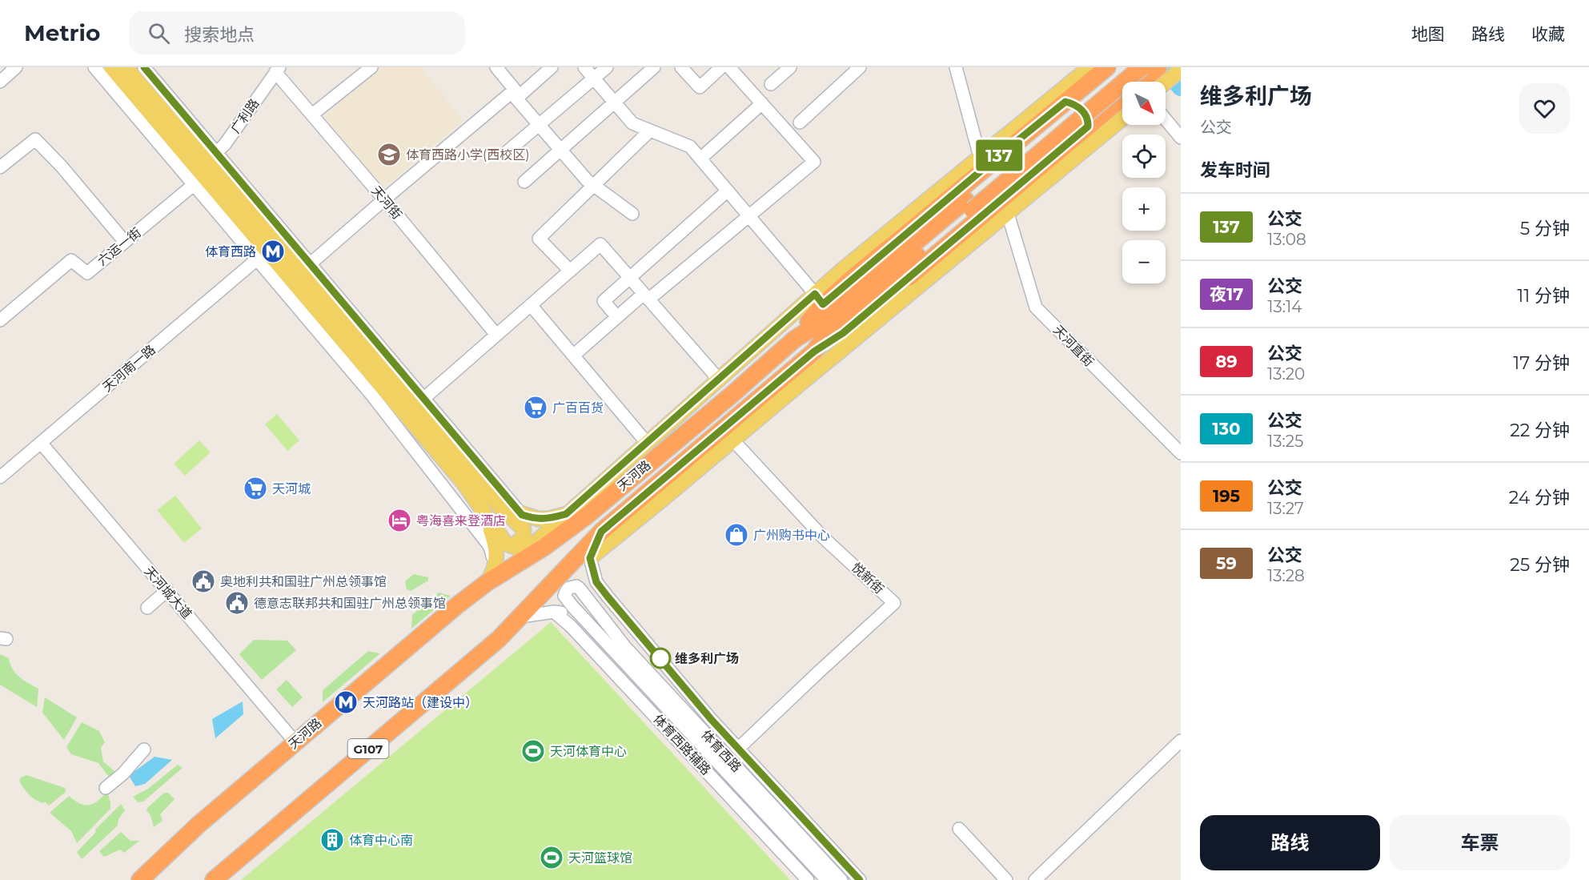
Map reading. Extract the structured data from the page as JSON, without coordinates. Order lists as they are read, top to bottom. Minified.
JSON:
{"streets":{"highway":["天河路","G107"],"street":["广利路","天河街","六运一街","天河直街","天河南一路","悦新街","天河城大道","体育西路辅路","体育西路"]},"crossings":[["广利路","天河街"],["广利路","六运一街"],["天河南一路","天河城大道"],["天河路","天河城大道"]],"places":{"school or university":["体育西路小学(西校区)"],"metro station":["体育西路","天河路站（建设中）"],"supermarket":["广百百货","天河城"],"hotel":["粤海喜来登酒店"],"shop":["广州购书中心"],"public building":["奥地利共和国驻广州总领事馆","德意志联邦共和国驻广州总领事馆"],"other":["维多利广场"],"sports":["天河体育中心","天河篮球馆"],"building":["体育中心南"]},"lines":["bus line 137"],"north":"bottom right","page":{"header":"Metrio","search":"搜索地点","nav":["地图","路线","收藏"],"on_map":"137","heading":[["维多利广场","公交"],"发车时间"],"map_buttons":["+","−"],"list":[{"mark":"137","name":"公交","note":"13:08","value":"5 分钟"},{"mark":"夜17","name":"公交","note":"13:14","value":"11 分钟"},{"mark":"89","name":"公交","note":"13:20","value":"17 分钟"},{"mark":"130","name":"公交","note":"13:25","value":"22 分钟"},{"mark":"195","name":"公交","note":"13:27","value":"24 分钟"},{"mark":"59","name":"公交","note":"13:28","value":"25 分钟"}],"buttons":["路线","车票"]}}
